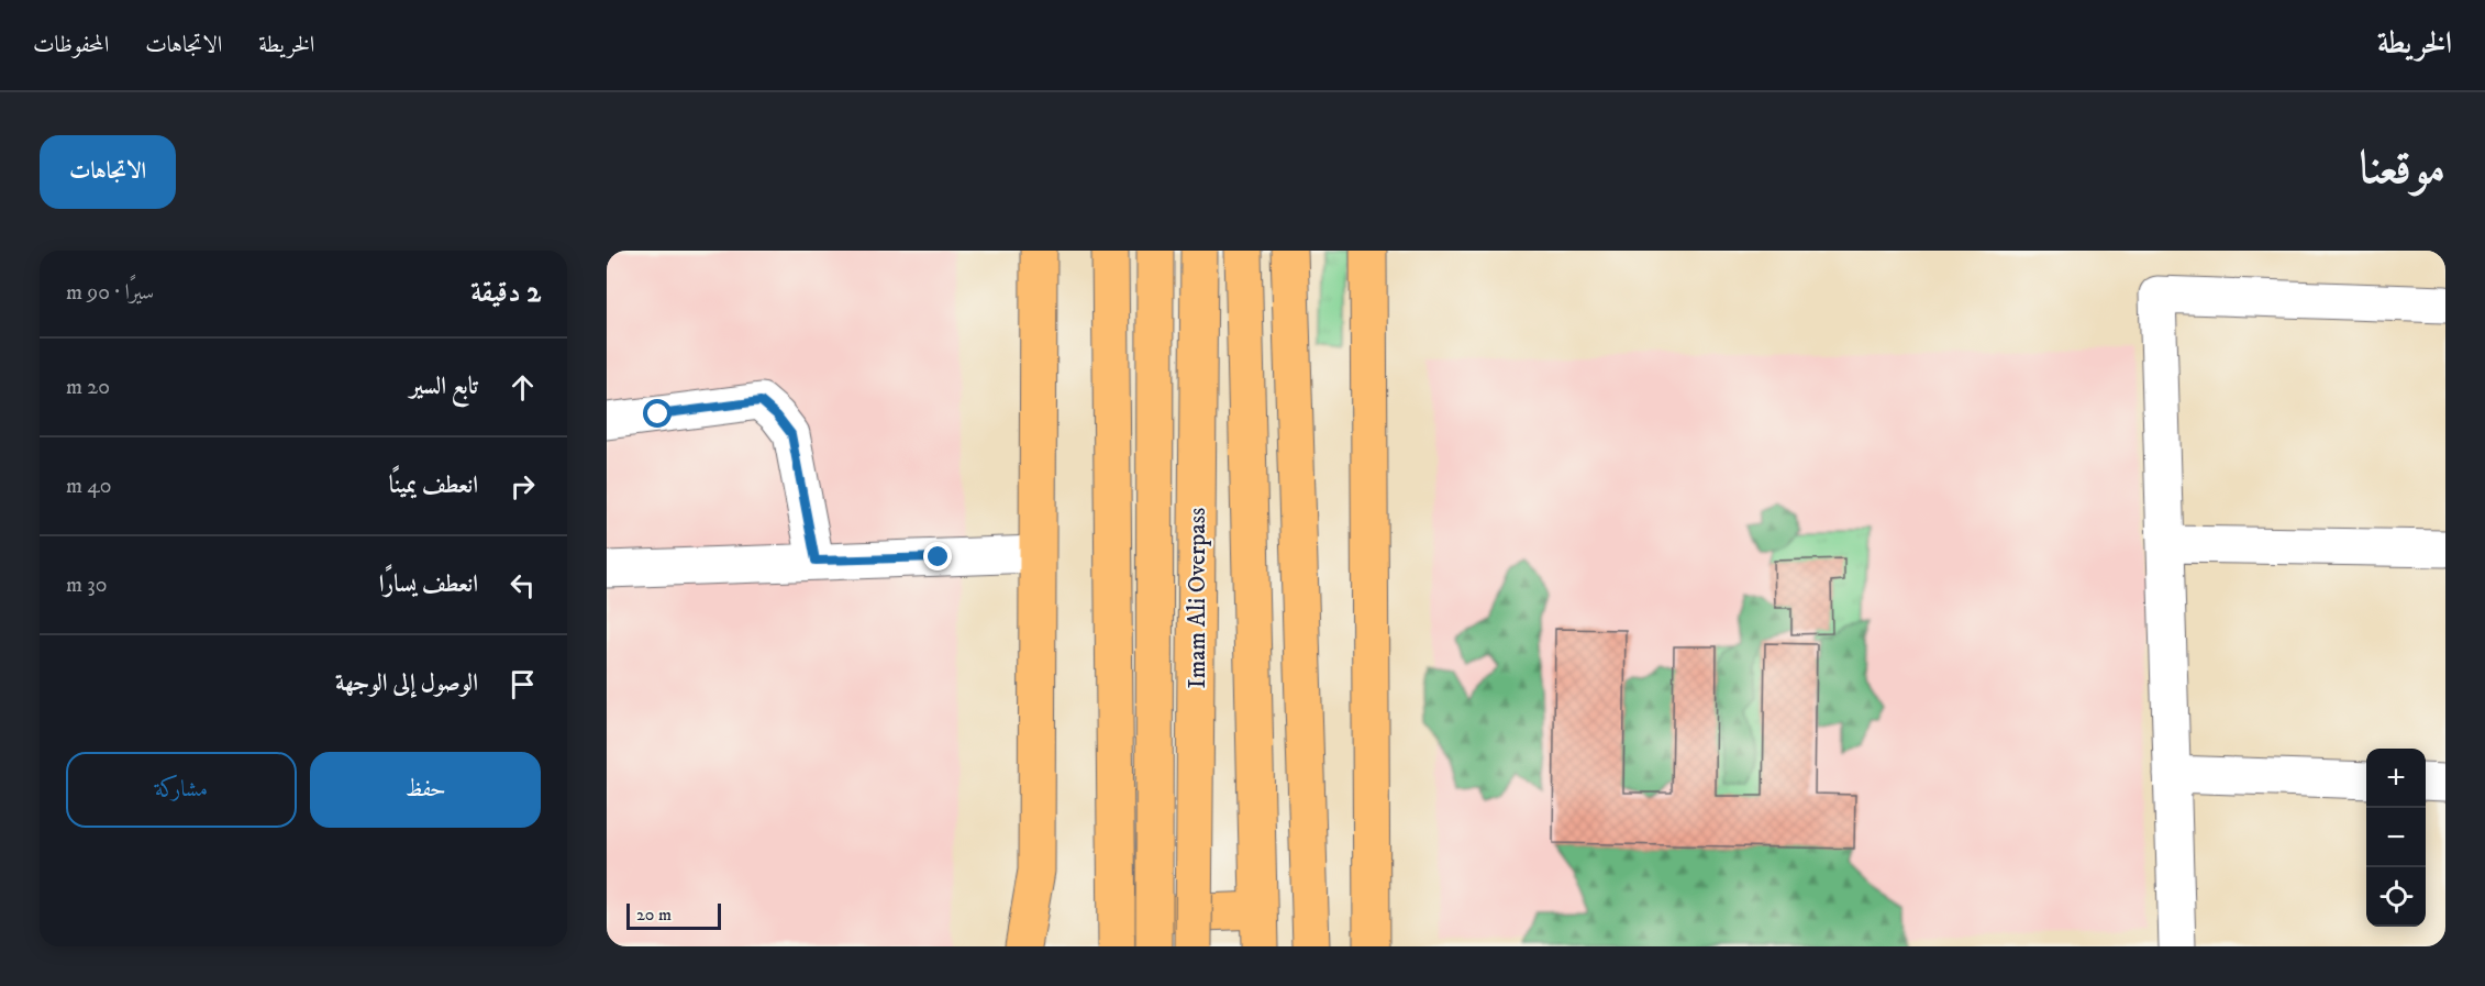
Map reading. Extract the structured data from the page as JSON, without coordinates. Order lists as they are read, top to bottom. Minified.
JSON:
{"streets":{"main road":["Imam Ali Overpass"]},"scale_bar":"20 m","page":{"header":"الخريطة","nav":["الخريطة","الاتجاهات","المحفوظات"],"title":"موقعنا","buttons":["الاتجاهات",["حفظ","مشاركة"]],"heading":["2 دقيقة","سيرًا · 90 m"],"list":[["تابع السير","20 m"],["انعطف يمينًا","40 m"],["انعطف يسارًا","30 m"],"الوصول إلى الوجهة"],"map_buttons":["+","−"],"scale":"20 m"}}
